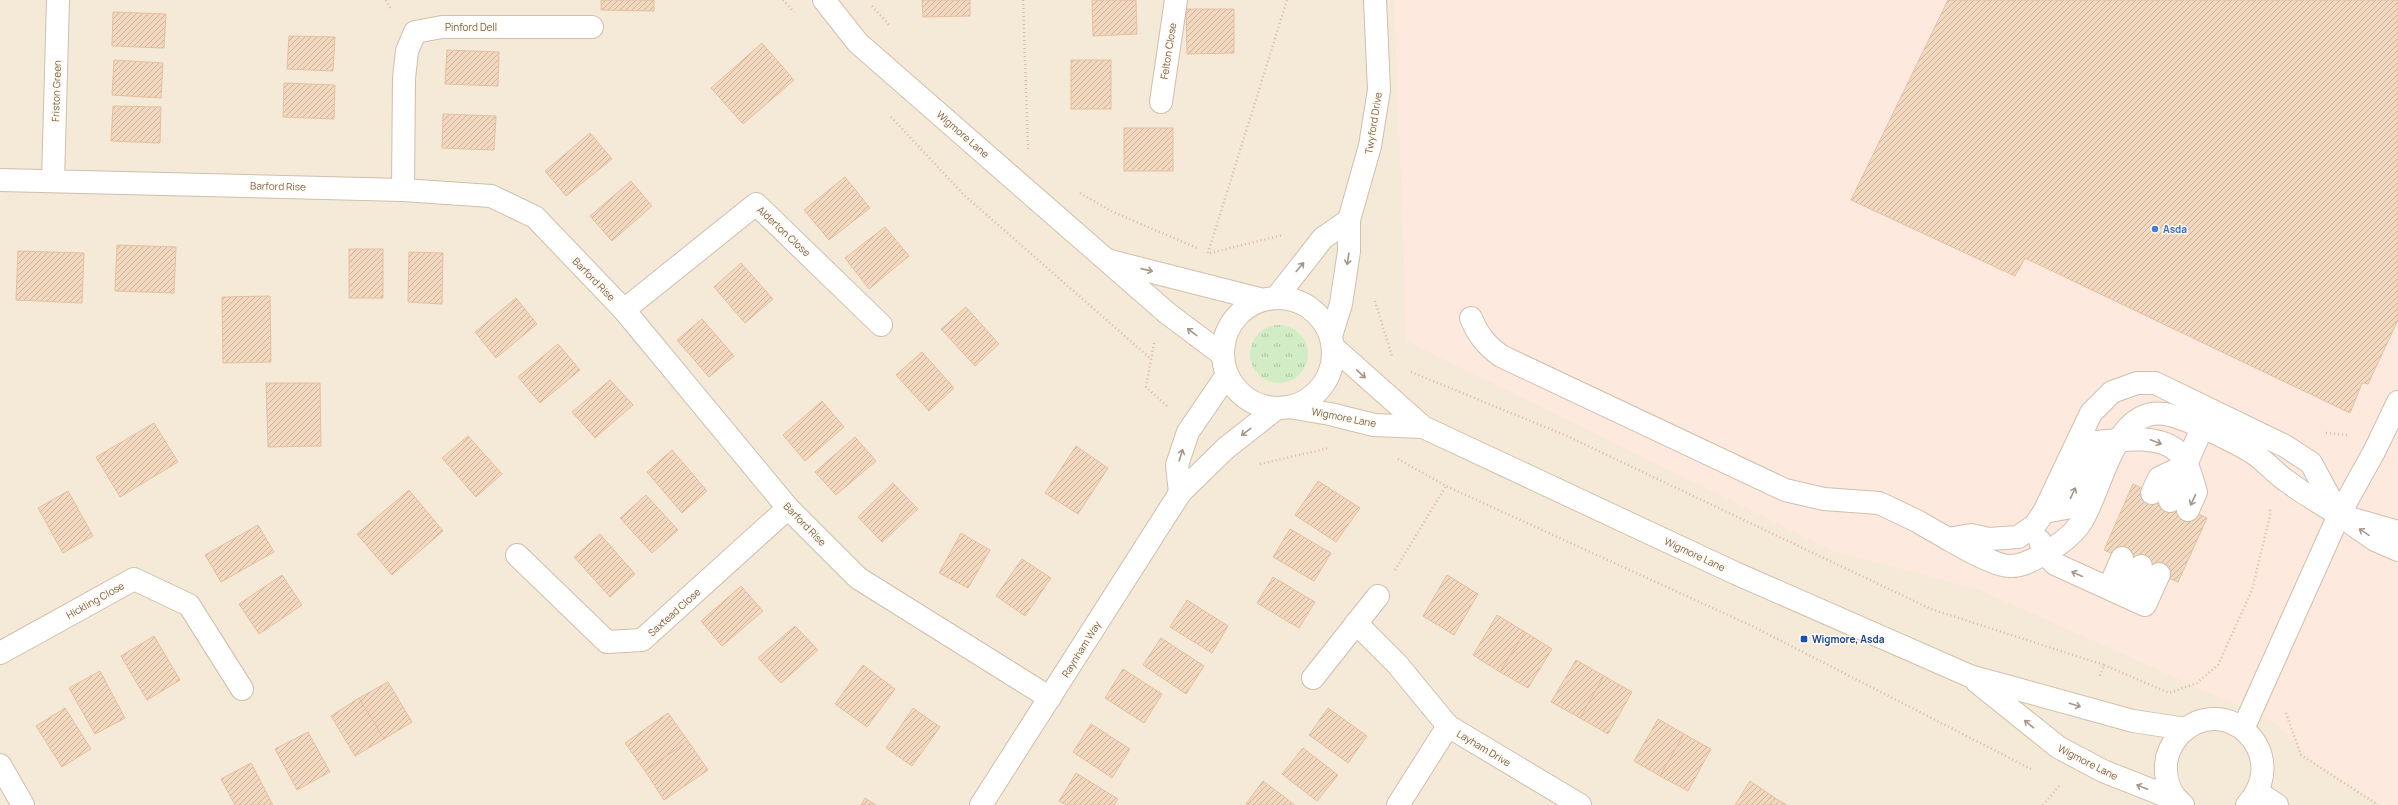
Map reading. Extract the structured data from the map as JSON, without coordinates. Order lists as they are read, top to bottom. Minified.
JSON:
{"streets":{"street":["Pinford Dell","Felton Close","Friston Green","Twyford Drive","Wigmore Lane","Barford Rise","Alderton Close","Hickling Close","Saxtead Close","Raynham Way","Layham Drive"]},"crossings":[["Pinford Dell","Barford Rise"],["Friston Green","Barford Rise"],["Twyford Drive","Wigmore Lane"],["Twyford Drive","Raynham Way"],["Wigmore Lane","Raynham Way"],["Barford Rise","Alderton Close"],["Barford Rise","Saxtead Close"],["Barford Rise","Raynham Way"]],"one_way":["Twyford Drive"],"places":{"other":["Asda"],"transit":["Wigmore, Asda"]}}
